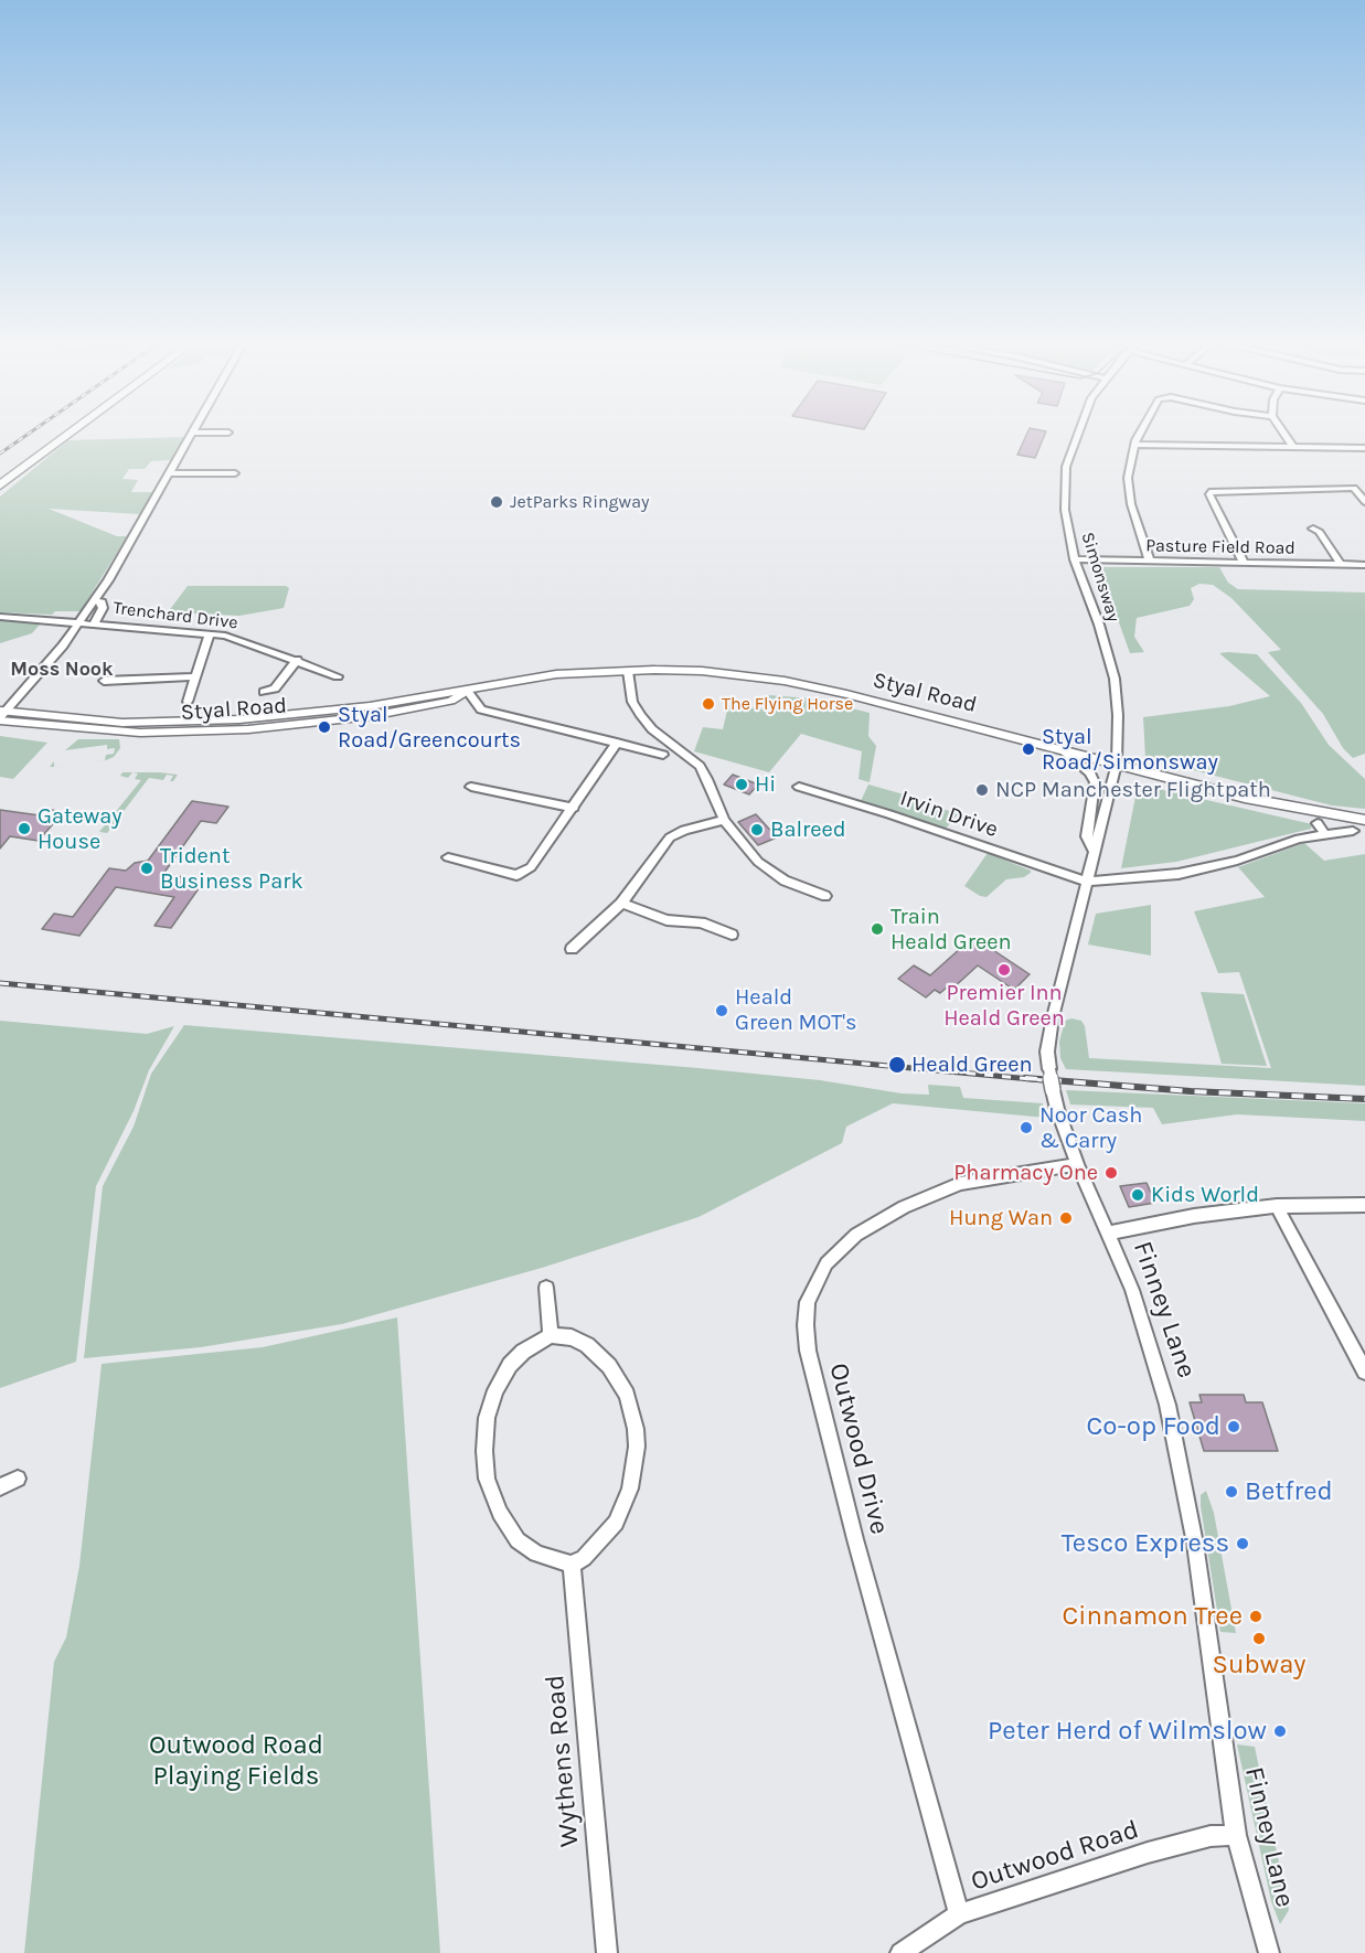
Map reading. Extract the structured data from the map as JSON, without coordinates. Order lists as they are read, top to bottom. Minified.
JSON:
{"streets":{"main road":["Styal Road"],"street":["Pasture Field Road","Simonsway","Trenchard Drive","Irvin Drive","Finney Lane","Outwood Drive","Wythens Road","Outwood Road"]},"crossings":[["Pasture Field Road","Simonsway"],["Simonsway","Styal Road"],["Simonsway","Finney Lane"],["Styal Road","Finney Lane"],["Irvin Drive","Finney Lane"],["Finney Lane","Outwood Drive"],["Finney Lane","Outwood Road"],["Outwood Drive","Outwood Road"]],"districts":["Moss Nook"],"parks":["Outwood Road Playing Fields"],"places":["JetParks Ringway","The Flying Horse","Styal Road/Greencourts","Styal Road/Simonsway","Hi","NCP Manchester Flightpath","Gateway House","Balreed","Trident Business Park","Train Heald Green","Premier Inn Heald Green","Heald Green MOT's","Heald Green","Noor Cash & Carry","Pharmacy One","Kids World","Hung Wan","Co-op Food","Betfred","Tesco Express","Cinnamon Tree","Subway","Peter Herd of Wilmslow"]}
